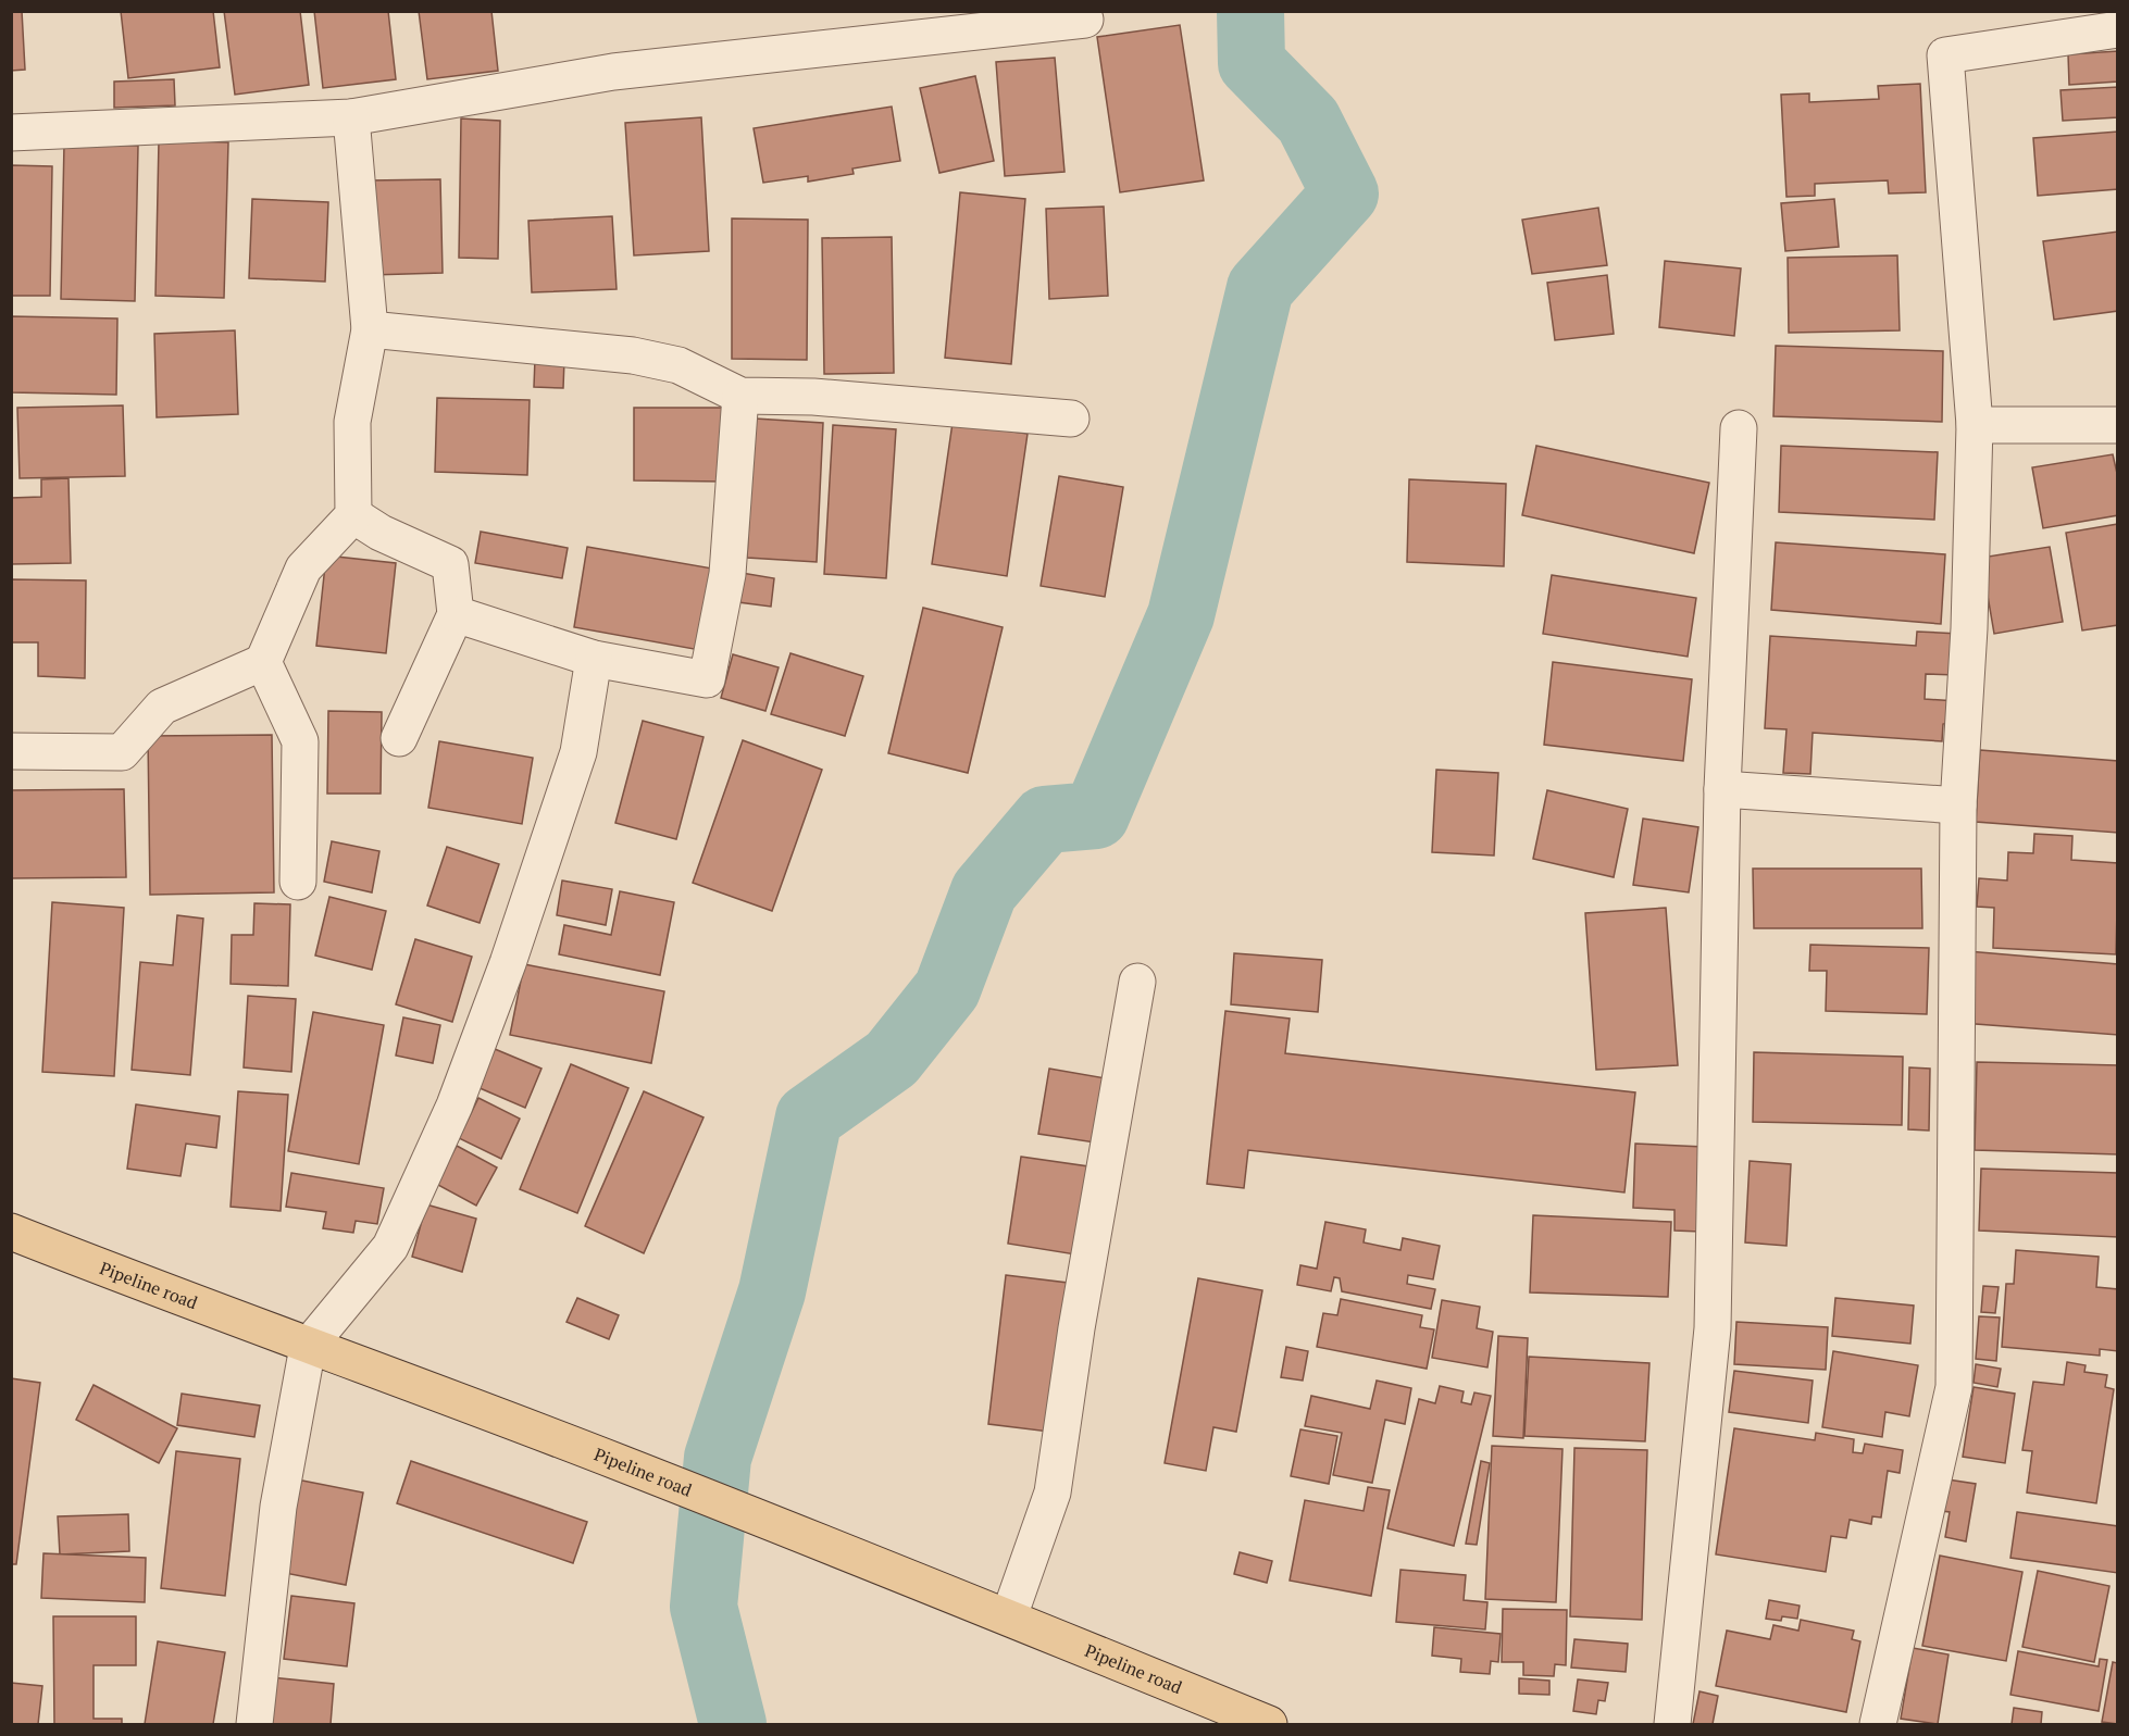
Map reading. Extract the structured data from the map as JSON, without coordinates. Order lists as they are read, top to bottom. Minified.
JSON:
{"streets":{"main road":["Pipeline road"]}}
